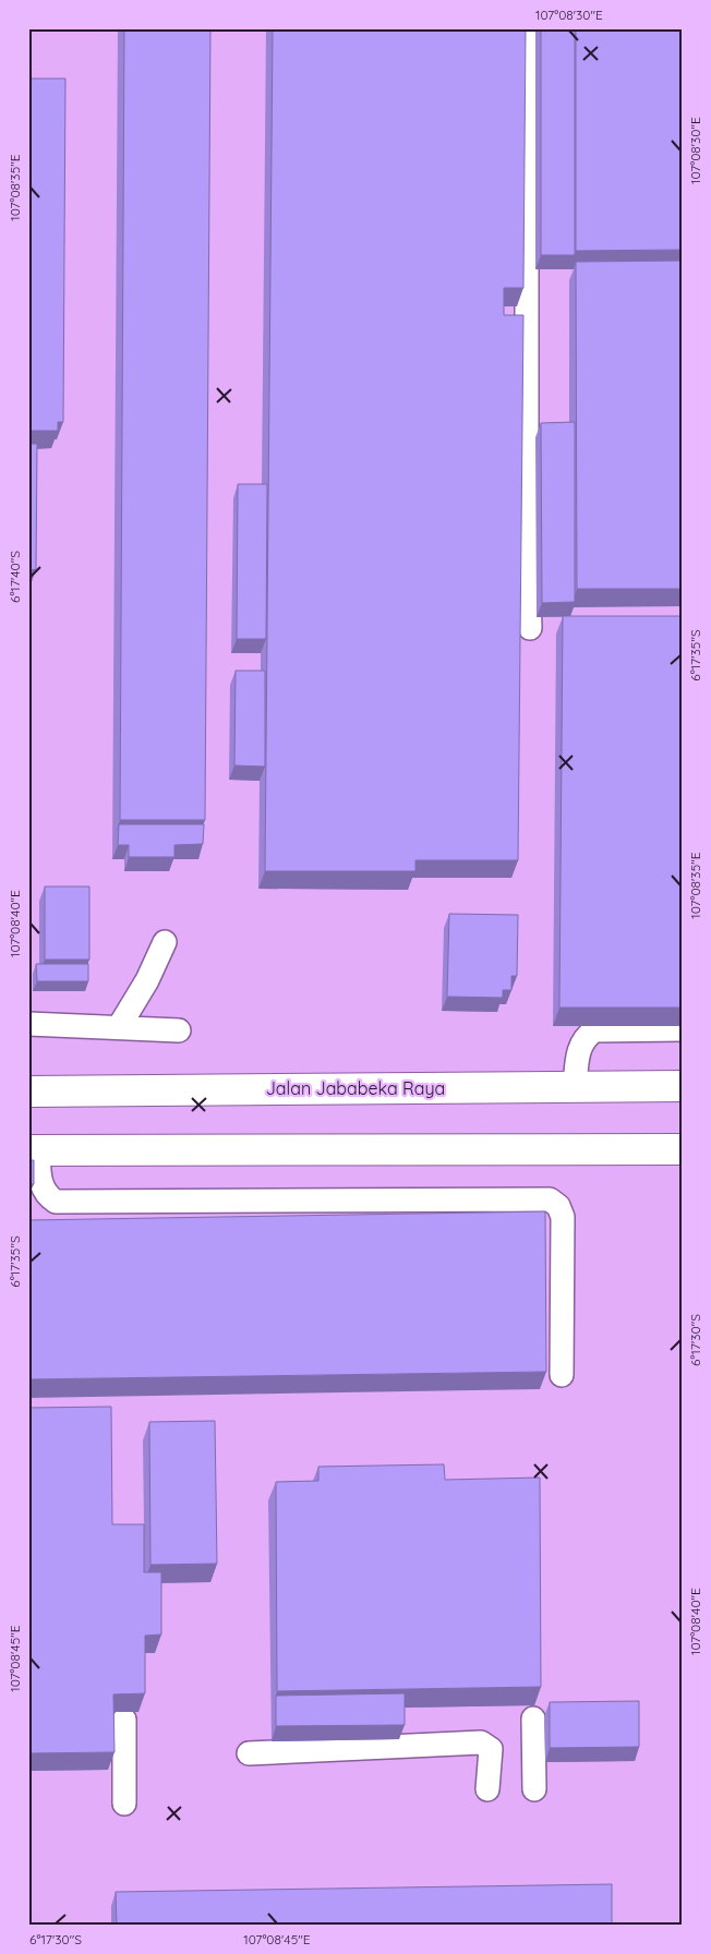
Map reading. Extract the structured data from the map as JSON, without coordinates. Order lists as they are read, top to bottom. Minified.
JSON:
{"streets":{"main road":["Jalan Jababeka Raya"]},"coordinates":["107°08'30\"E","107°08'35\"E","6°17'40\"S","6°17'35\"S","107°08'40\"E","6°17'30\"S","107°08'45\"E"]}
